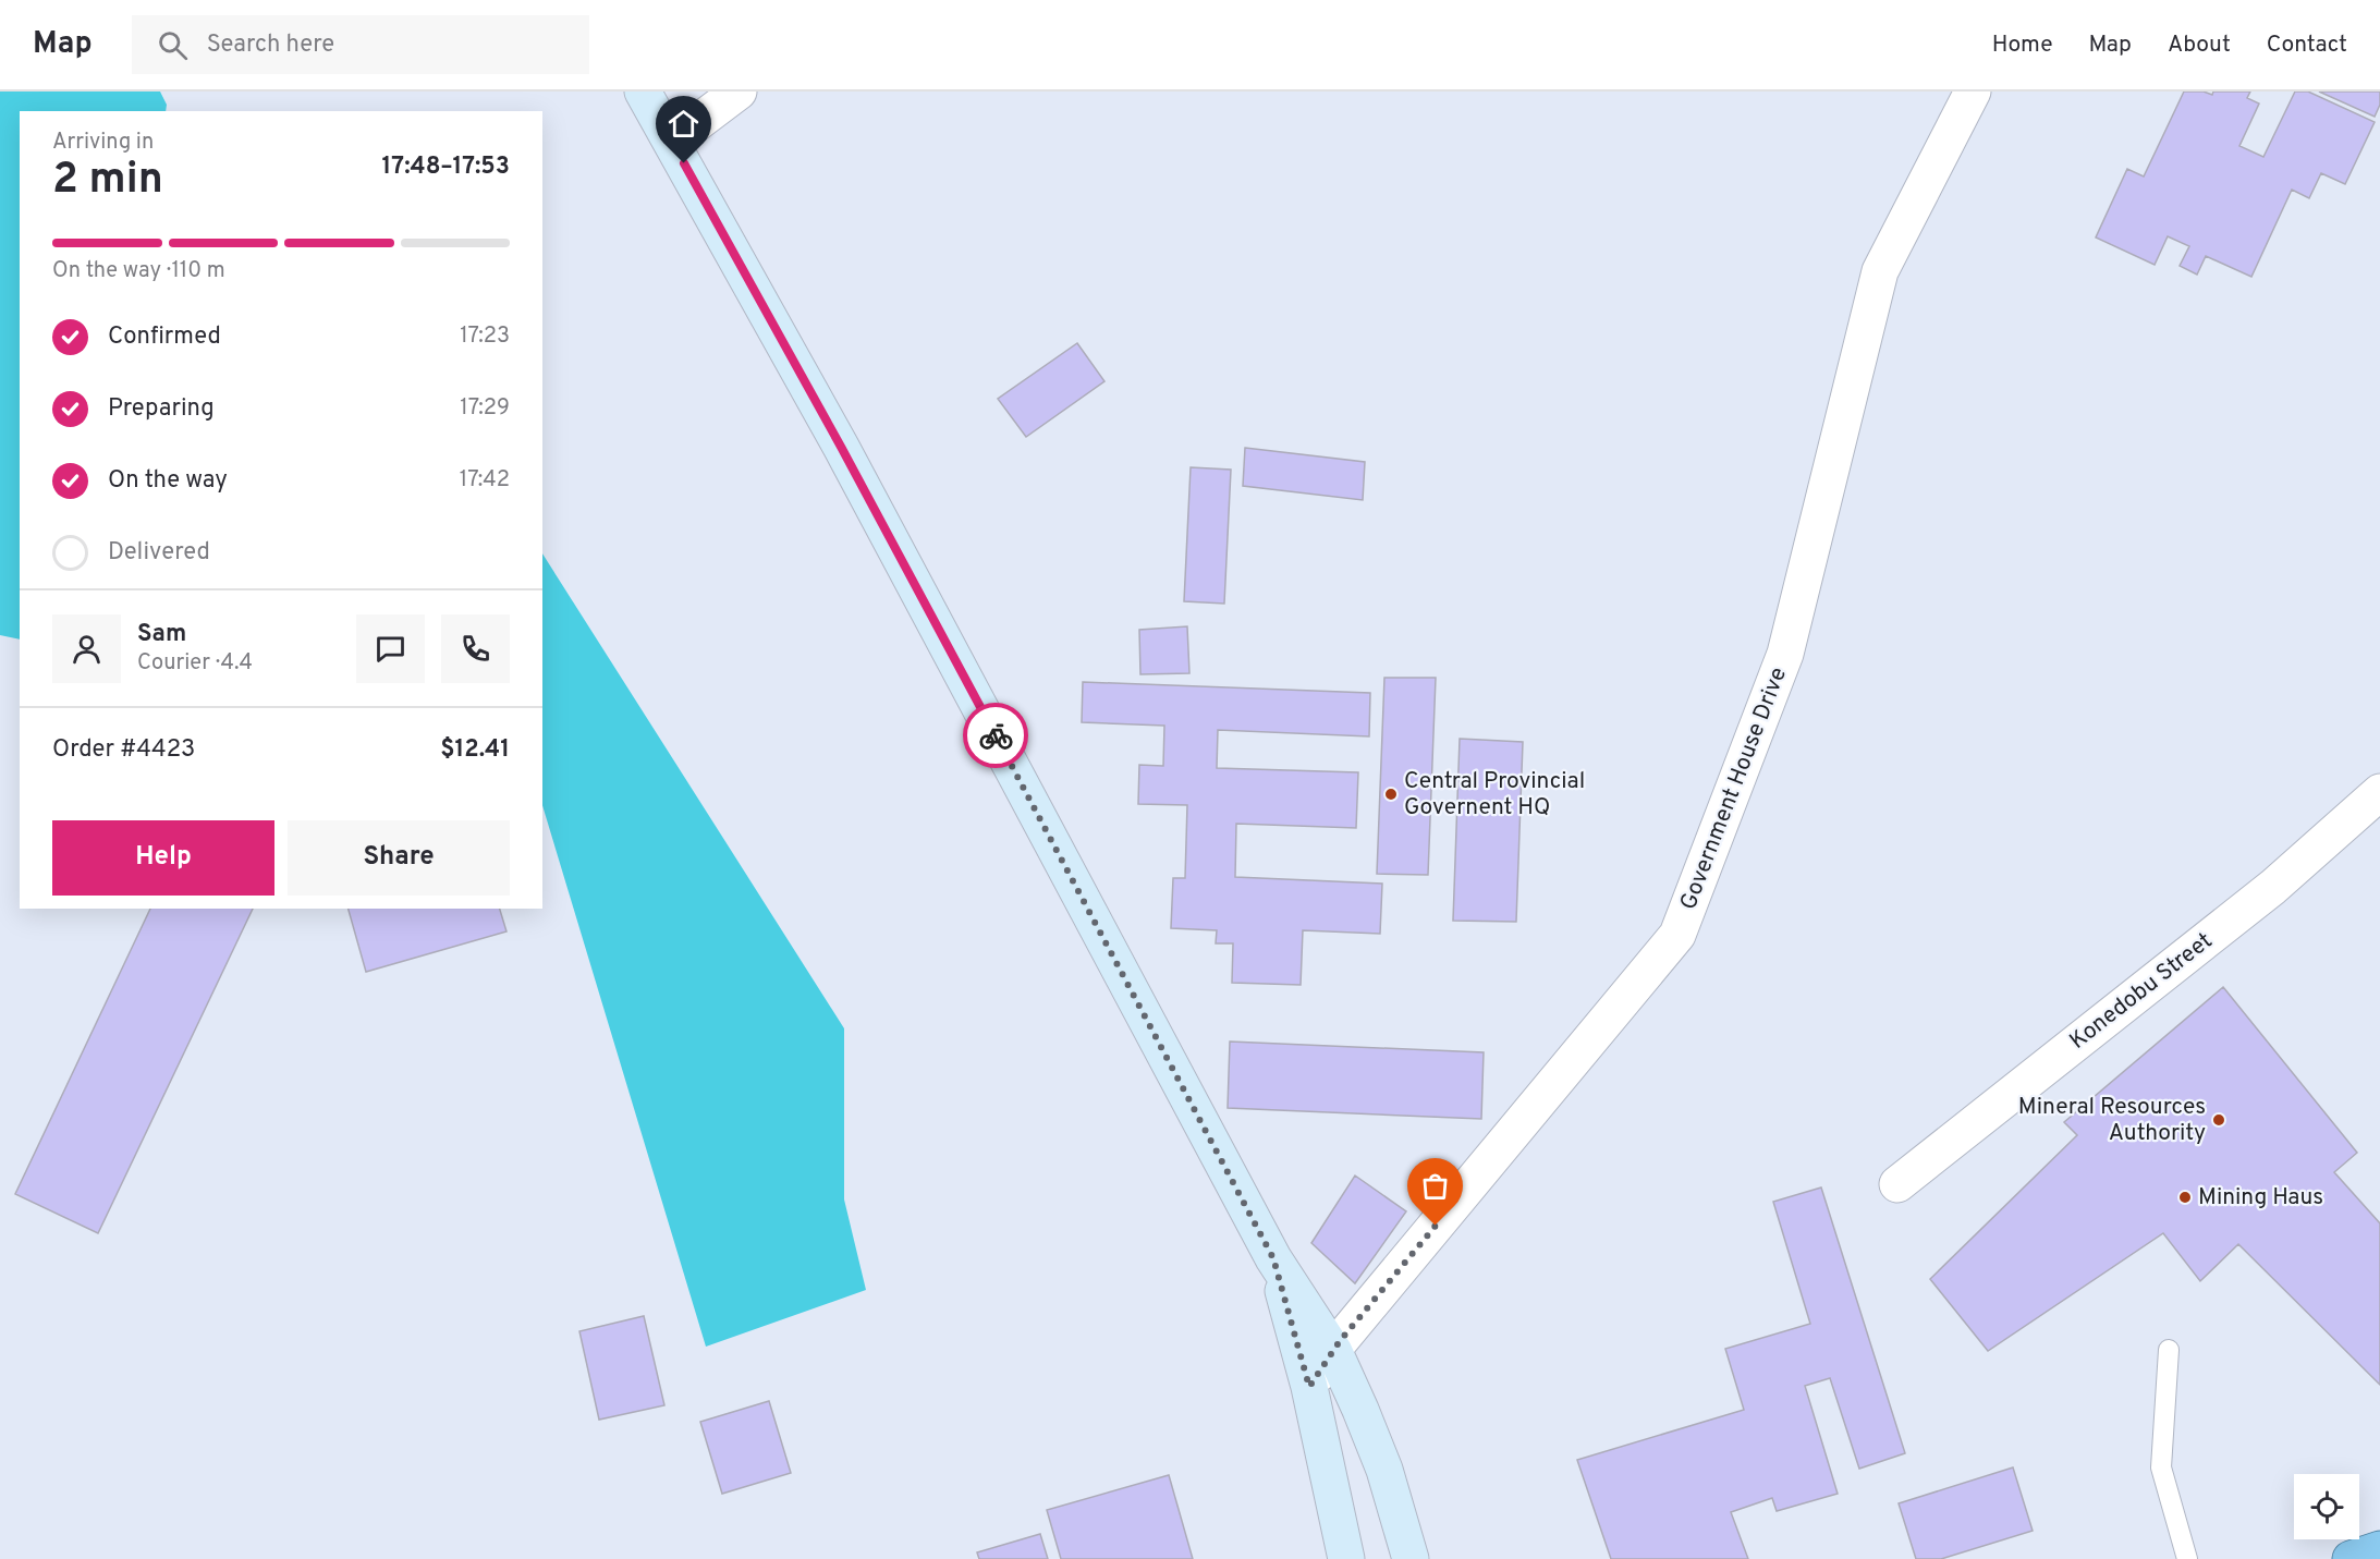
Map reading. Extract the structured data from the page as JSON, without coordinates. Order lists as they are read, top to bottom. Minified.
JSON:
{"streets":{"street":["Government House Drive","Konedobu Street"]},"places":["Central Provincial Governent HQ","Mineral Resources Authority","Mining Haus"],"page":{"header":"Map","search":"Search here","nav":["Home","Map","About","Contact"],"heading":["2 min","Arriving in","17:48–17:53"],"panel":["Sam","Courier · 4.4","Order #4423","$12.41"],"bar":"On the way · 110 m","list":[["Confirmed","17:23"],["Preparing","17:29"],["On the way","17:42"],"Delivered"],"buttons":["Help","Share"]}}
